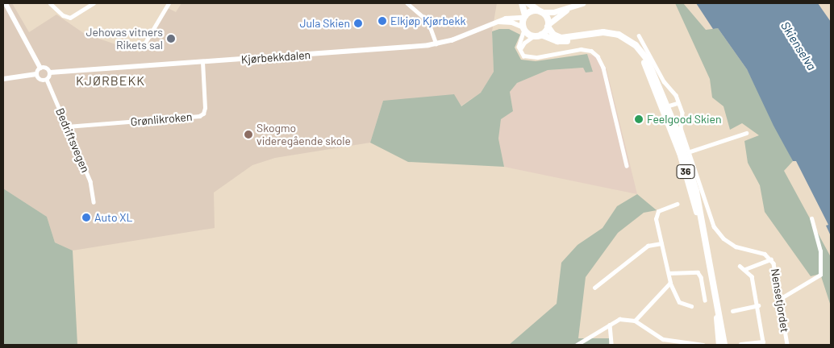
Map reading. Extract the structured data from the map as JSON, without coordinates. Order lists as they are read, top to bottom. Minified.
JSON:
{"streets":{"highway":["36"],"street":["Kjørbekkdalen","Grønlikroken","Bedriftsvegen","Nensetjordet"]},"crossings":[["Kjørbekkdalen","Grønlikroken"],["Kjørbekkdalen","Bedriftsvegen"],["Kjørbekkdalen","36"],["Grønlikroken","Bedriftsvegen"]],"districts":["KJØRBEKK"],"water":["Skienselva"],"places":["Elkjøp Kjørbekk","Jula Skien","Jehovas vitners Rikets sal","Feelgood Skien","Skogmo videregående skole","Auto XL"]}
